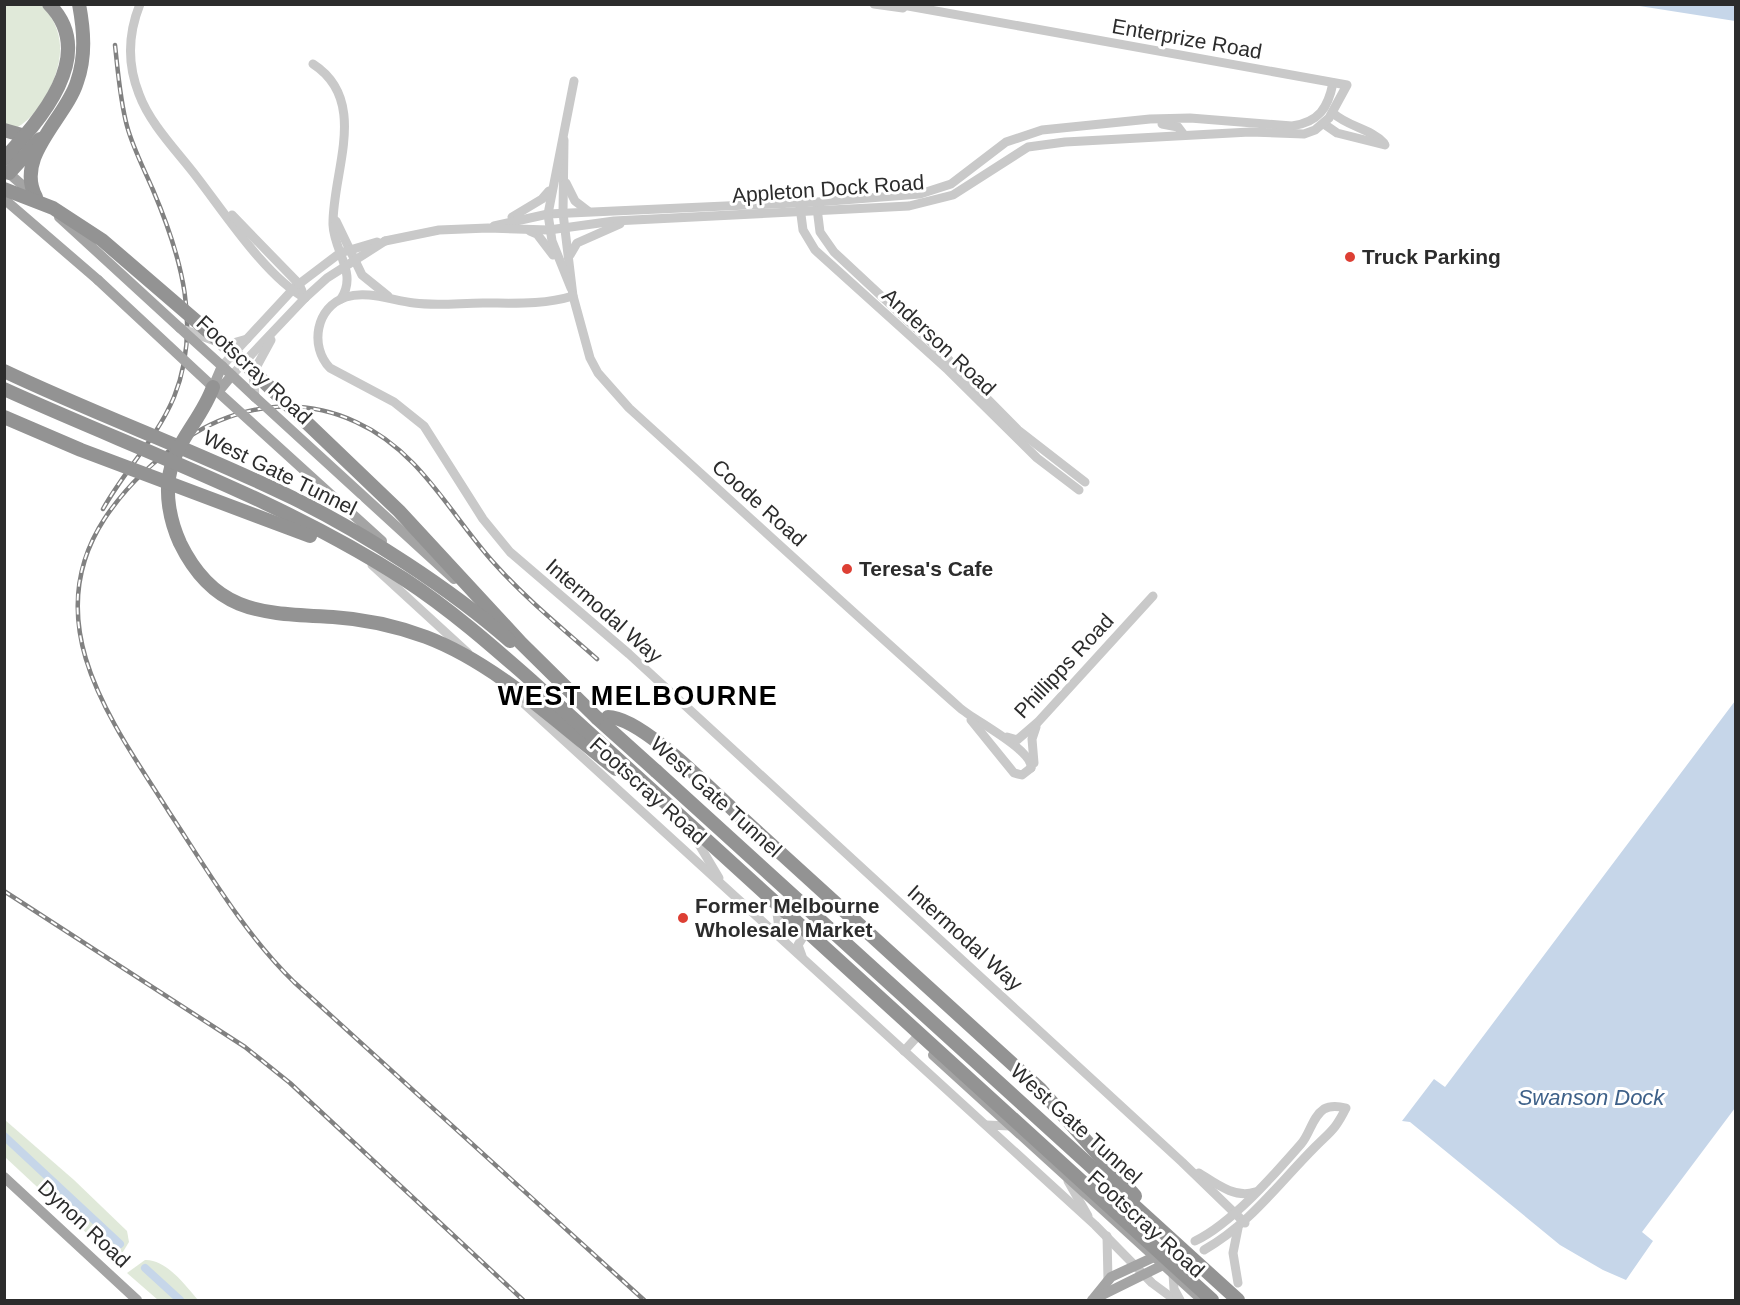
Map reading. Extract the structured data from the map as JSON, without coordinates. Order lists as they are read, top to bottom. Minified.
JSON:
{"streets":{"highway":["West Gate Tunnel"],"main road":["Appleton Dock Road","Footscray Road","Dynon Road"],"street":["Enterprize Road","Anderson Road","Coode Road","Intermodal Way","Phillipps Road"]},"crossings":[["Enterprize Road","Appleton Dock Road"],["Appleton Dock Road","Anderson Road"],["Appleton Dock Road","Footscray Road"],["Appleton Dock Road","Coode Road"],["Footscray Road","West Gate Tunnel"],["Coode Road","Phillipps Road"]],"districts":["WEST MELBOURNE"],"water":["Swanson Dock"],"places":["Truck Parking","Teresa's Cafe","Former Melbourne Wholesale Market"]}
